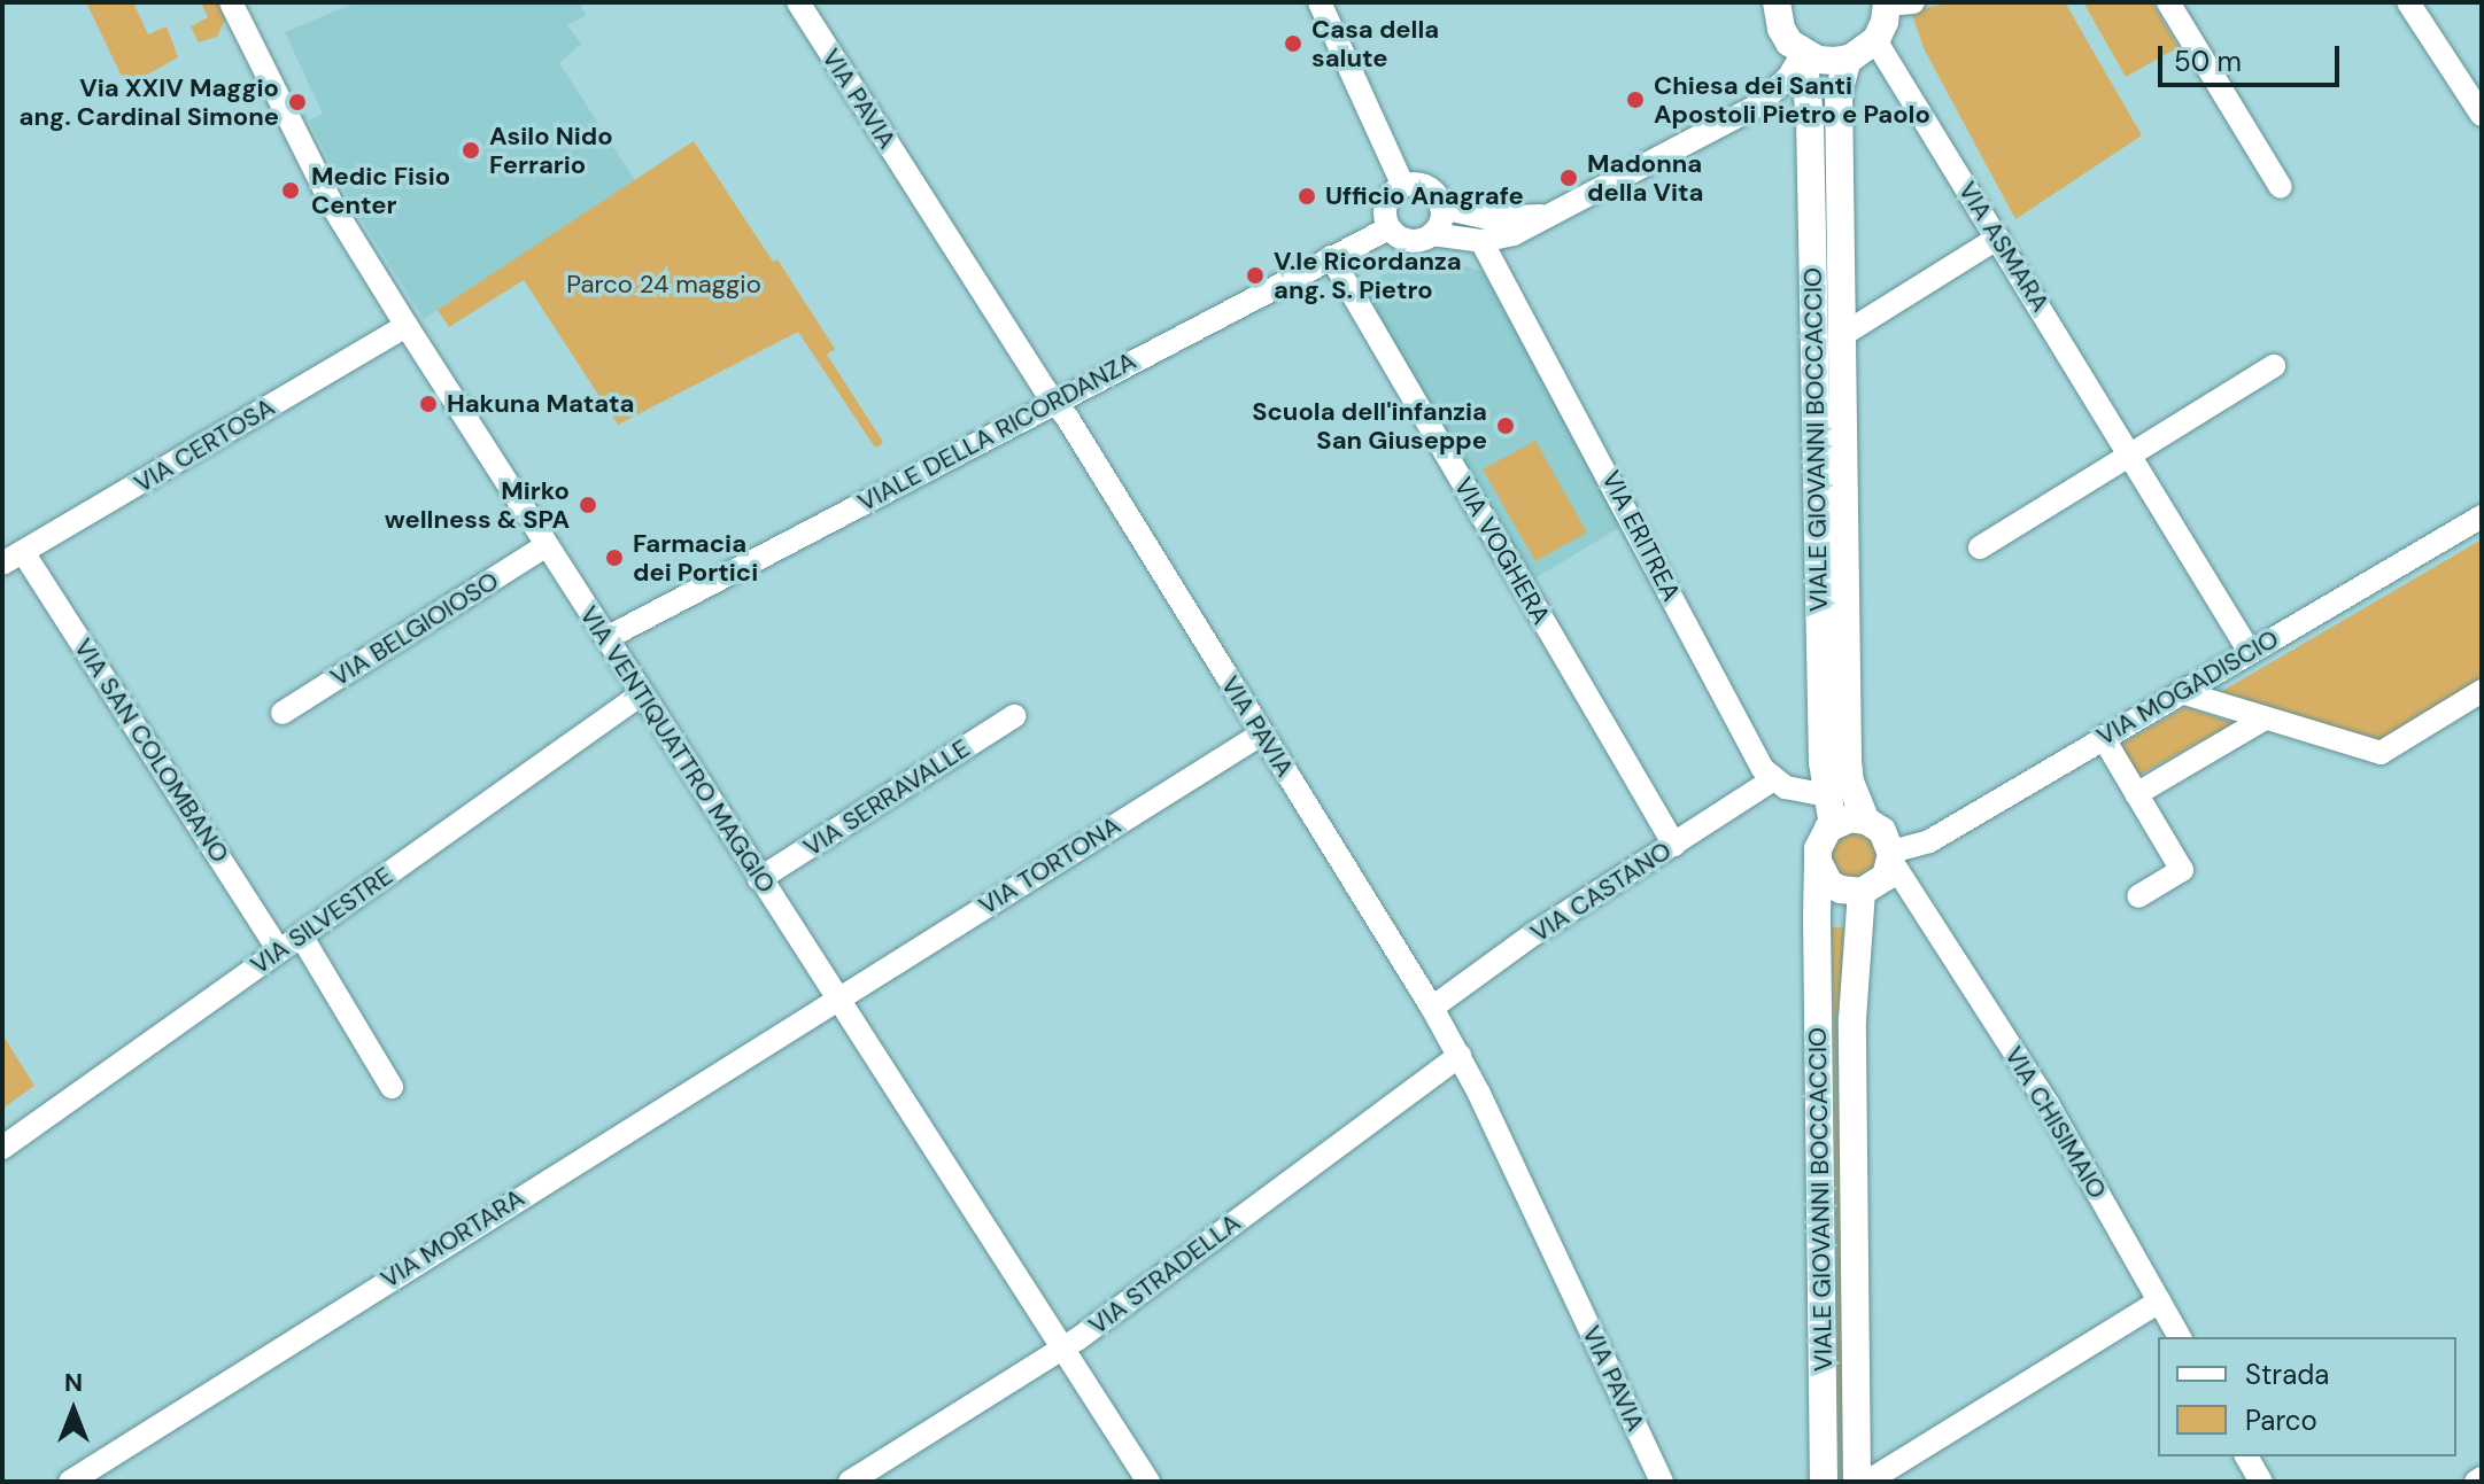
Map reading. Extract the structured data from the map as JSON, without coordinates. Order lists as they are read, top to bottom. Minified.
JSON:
{"streets":{"street":["VIA PAVIA","VIA ASMARA","VIALE DELLA RICORDANZA","VIALE GIOVANNI BOCCACCIO","VIA CERTOSA","VIA ERITREA","VIA VOGHERA","VIA BELGIOIOSO","VIA MOGADISCIO","VIA VENTIQUATTRO MAGGIO","VIA SAN COLOMBANO","VIA SERRAVALLE","VIA TORTONA","VIA CASTANO","VIA SILVESTRE","VIA CHISIMAIO","VIA MORTARA","VIA STRADELLA"]},"crossings":[["VIA PAVIA","VIALE DELLA RICORDANZA"],["VIA PAVIA","VIA TORTONA"],["VIA PAVIA","VIA CASTANO"],["VIA PAVIA","VIA STRADELLA"],["VIA ASMARA","VIA MOGADISCIO"],["VIALE DELLA RICORDANZA","VIA VOGHERA"],["VIALE DELLA RICORDANZA","VIA VENTIQUATTRO MAGGIO"],["VIALE GIOVANNI BOCCACCIO","VIA MOGADISCIO"],["VIALE GIOVANNI BOCCACCIO","VIA CHISIMAIO"],["VIA CERTOSA","VIA VENTIQUATTRO MAGGIO"],["VIA CERTOSA","VIA SAN COLOMBANO"],["VIA ERITREA","VIA CASTANO"],["VIA VOGHERA","VIA CASTANO"],["VIA BELGIOIOSO","VIA VENTIQUATTRO MAGGIO"],["VIA MOGADISCIO","VIA CHISIMAIO"],["VIA VENTIQUATTRO MAGGIO","VIA SERRAVALLE"],["VIA VENTIQUATTRO MAGGIO","VIA TORTONA"],["VIA VENTIQUATTRO MAGGIO","VIA SILVESTRE"],["VIA VENTIQUATTRO MAGGIO","VIA MORTARA"],["VIA VENTIQUATTRO MAGGIO","VIA STRADELLA"],["VIA SAN COLOMBANO","VIA SILVESTRE"],["VIA TORTONA","VIA MORTARA"]],"parks":["Parco 24 maggio"],"places":["Casa della salute","Chiesa dei Santi Apostoli Pietro e Paolo","Via XXIV Maggio ang. Cardinal Simone","Asilo Nido Ferrario","Madonna della Vita","Medic Fisio Center","Ufficio Anagrafe","V.le Ricordanza ang. S. Pietro","Hakuna Matata","Scuola dell'infanzia San Giuseppe","Mirko wellness & SPA","Farmacia dei Portici"],"legend":["Strada","Parco"],"scale_bar":"50 m","north":"top"}
